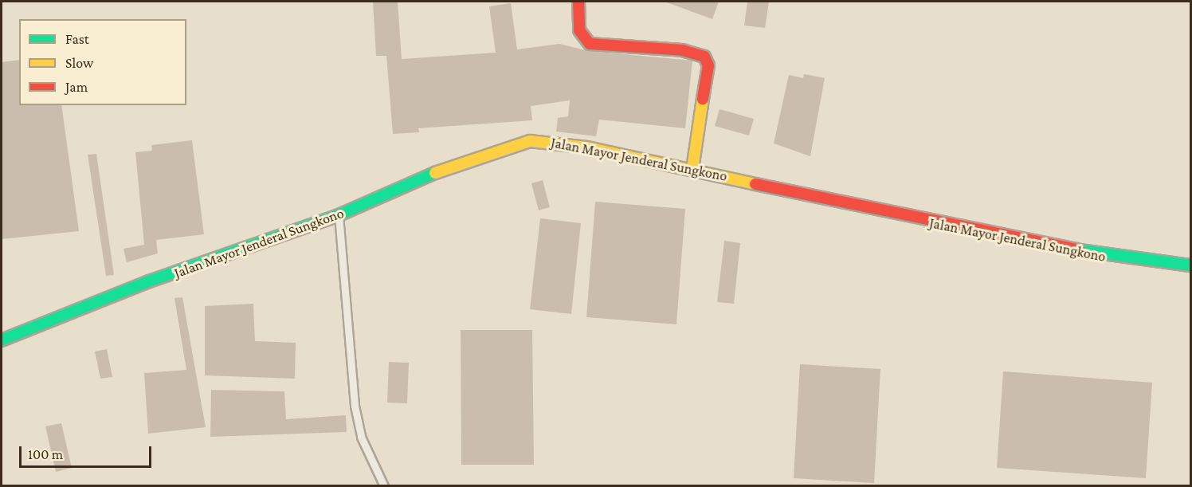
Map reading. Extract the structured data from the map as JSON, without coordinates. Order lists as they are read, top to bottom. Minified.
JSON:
{"streets":{"main road":["Jalan Mayor Jenderal Sungkono"]},"legend":["Fast","Slow","Jam"],"scale_bar":"100 m"}
